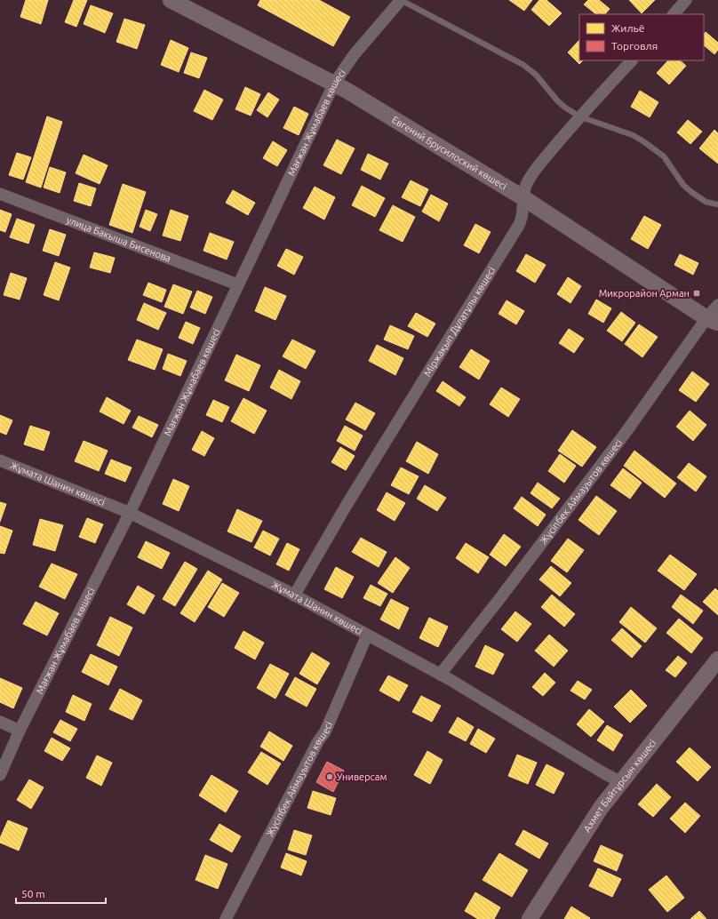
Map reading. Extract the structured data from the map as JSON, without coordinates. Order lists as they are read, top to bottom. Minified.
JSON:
{"streets":{"main road":["Евгений Брусилоский көшесі","Ахмет Байтұрсын көшесі"],"street":["Мағжан Жұмабаев көшесі","улица Бакыша Бисенова","Міржақып Дұлатұлы көшесі","Жұмата Шанин көшесі","Жүсіпбек Аймауытов көшесі"]},"crossings":[["Мағжан Жұмабаев көшесі","Евгений Брусилоский көшесі"],["Мағжан Жұмабаев көшесі","улица Бакыша Бисенова"],["Мағжан Жұмабаев көшесі","Жұмата Шанин көшесі"],["Евгений Брусилоский көшесі","Міржақып Дұлатұлы көшесі"],["Евгений Брусилоский көшесі","Жүсіпбек Аймауытов көшесі"],["Міржақып Дұлатұлы көшесі","Жұмата Шанин көшесі"],["Жұмата Шанин көшесі","Жүсіпбек Аймауытов көшесі"],["Жұмата Шанин көшесі","Ахмет Байтұрсын көшесі"]],"places":{"transit":["Микрорайон Арман"],"other":["Универсам"]},"legend":["Жильё","Торговля"],"scale_bar":"50 m"}
